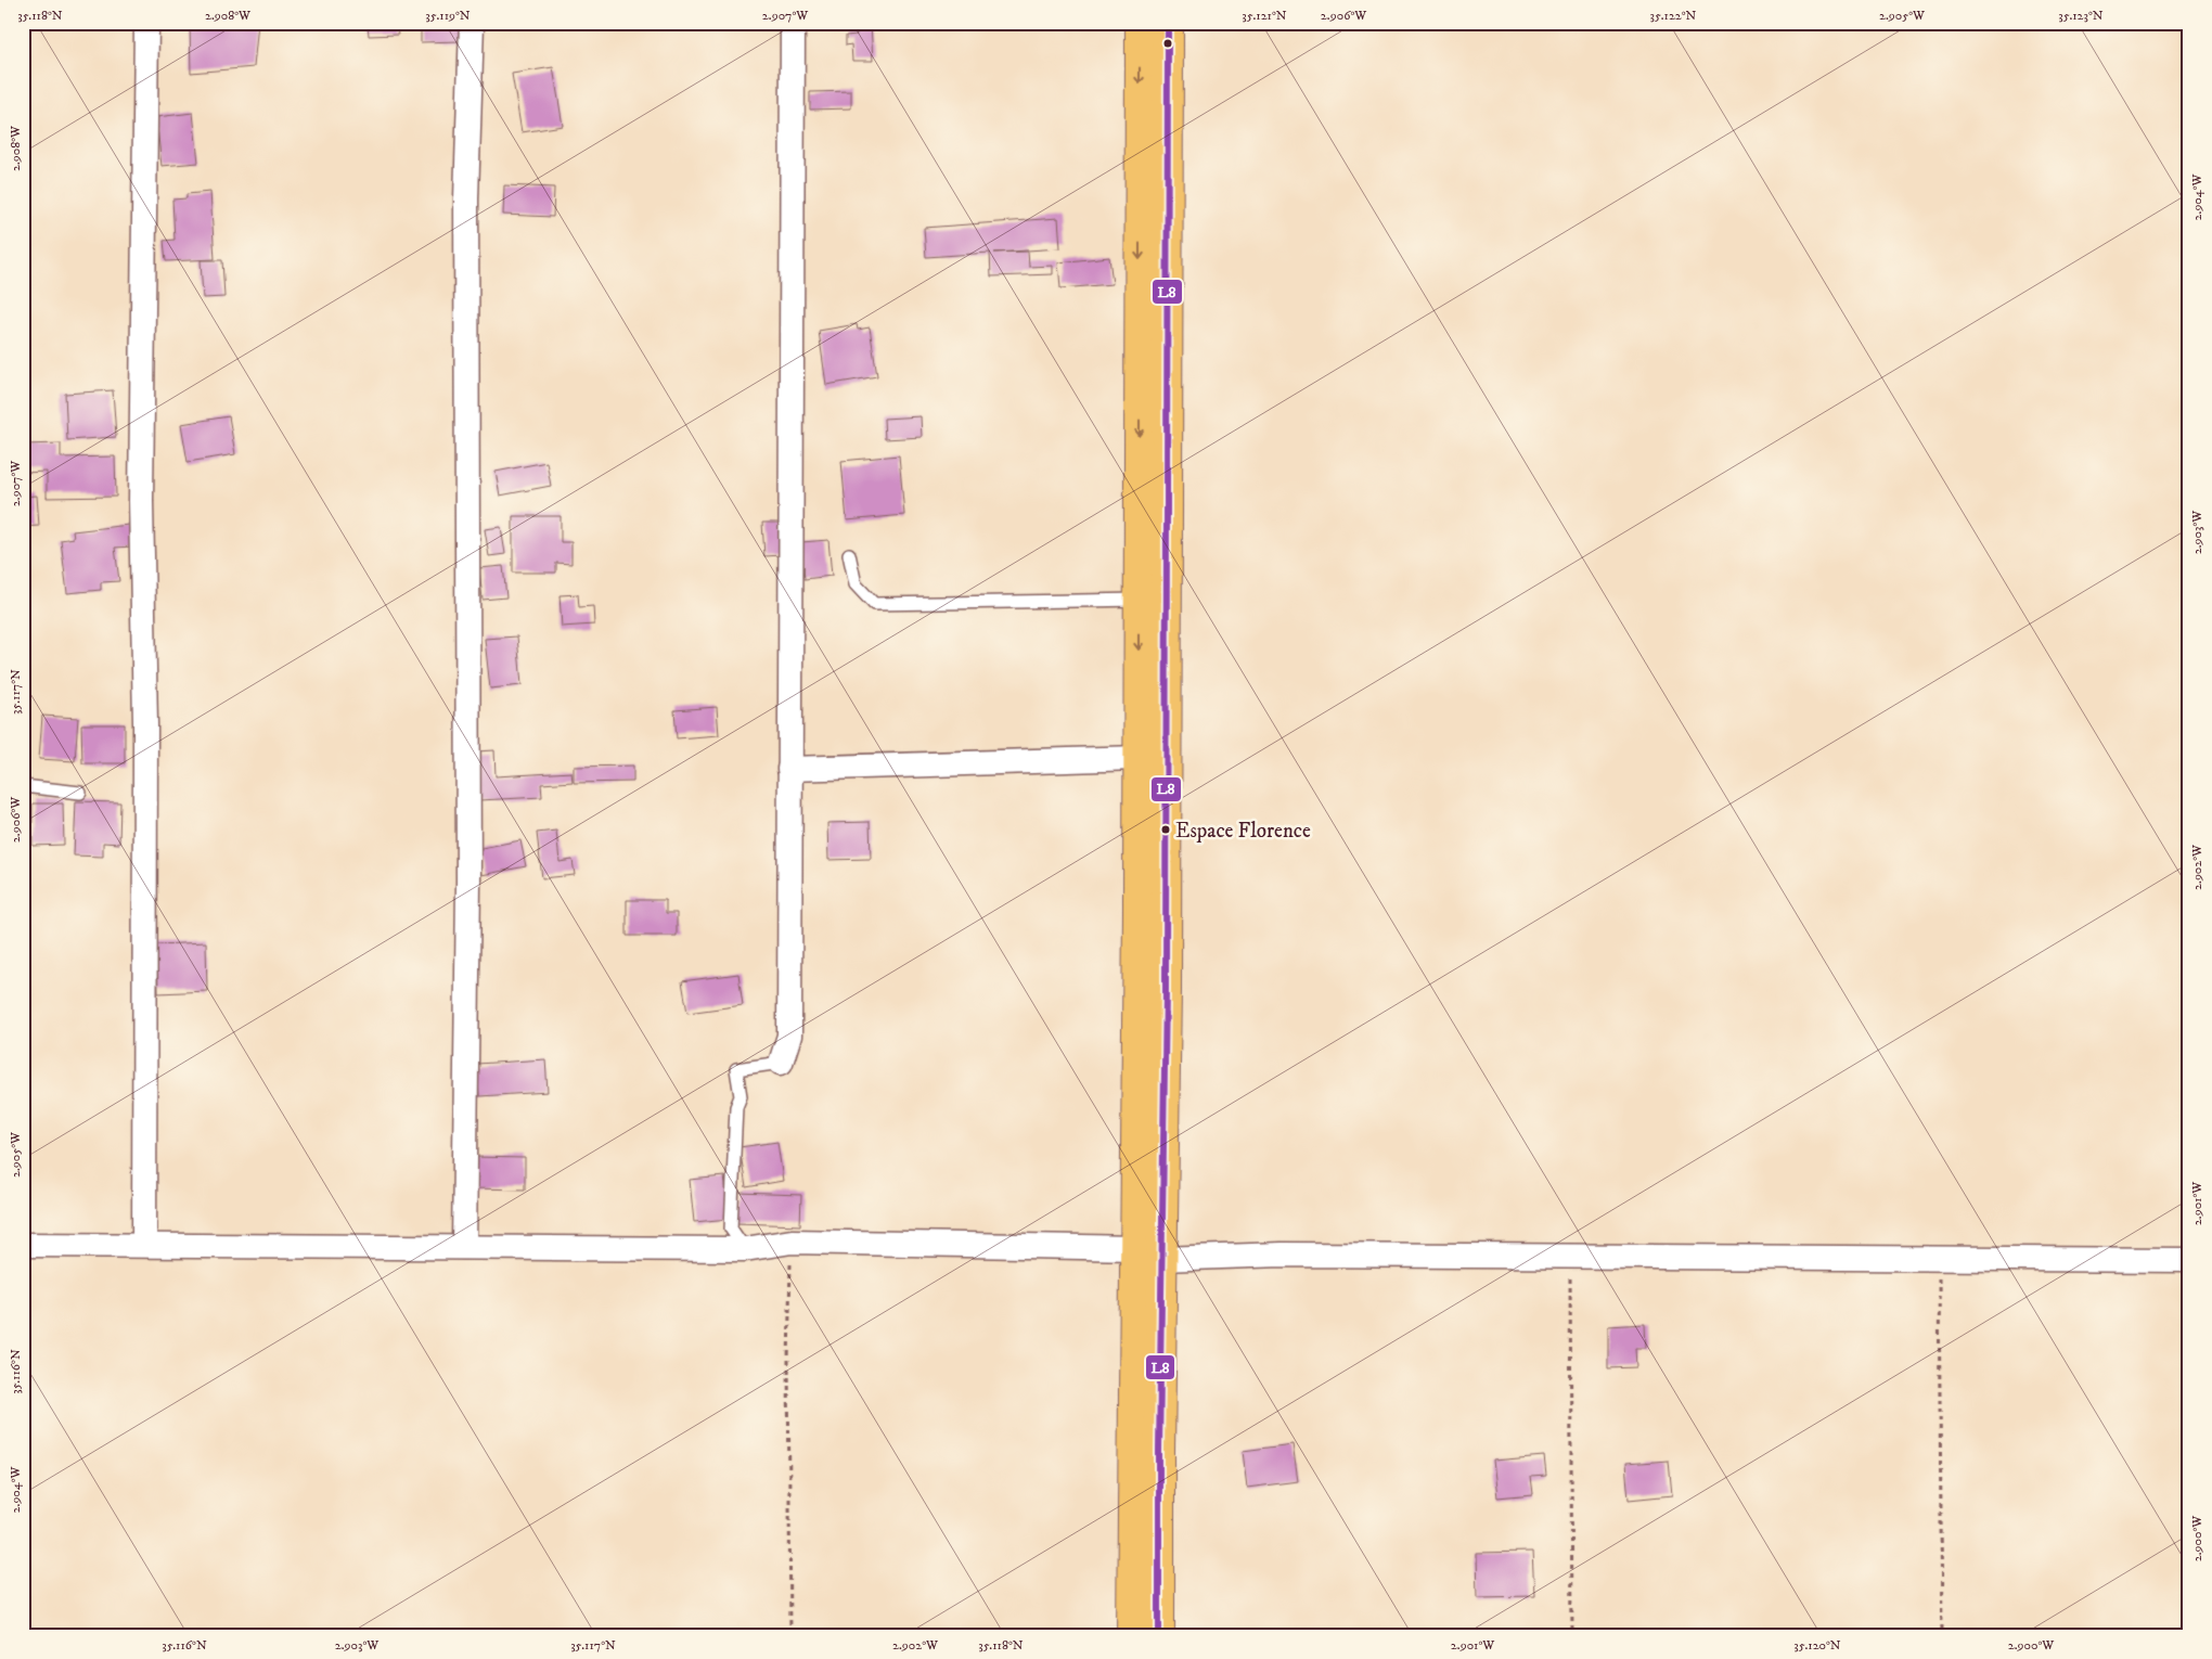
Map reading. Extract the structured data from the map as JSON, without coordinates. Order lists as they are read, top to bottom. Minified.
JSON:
{"places":["Espace Florence"],"lines":["transit line L8"],"coordinates":["35.118°N","2.908°W","35.119°N","2.907°W","35.121°N","2.906°W","35.122°N","2.905°W","35.123°N","2.904°W","2.903°W","35.117°N","2.902°W","2.901°W","35.116°N","2.900°W","35.120°N"]}
